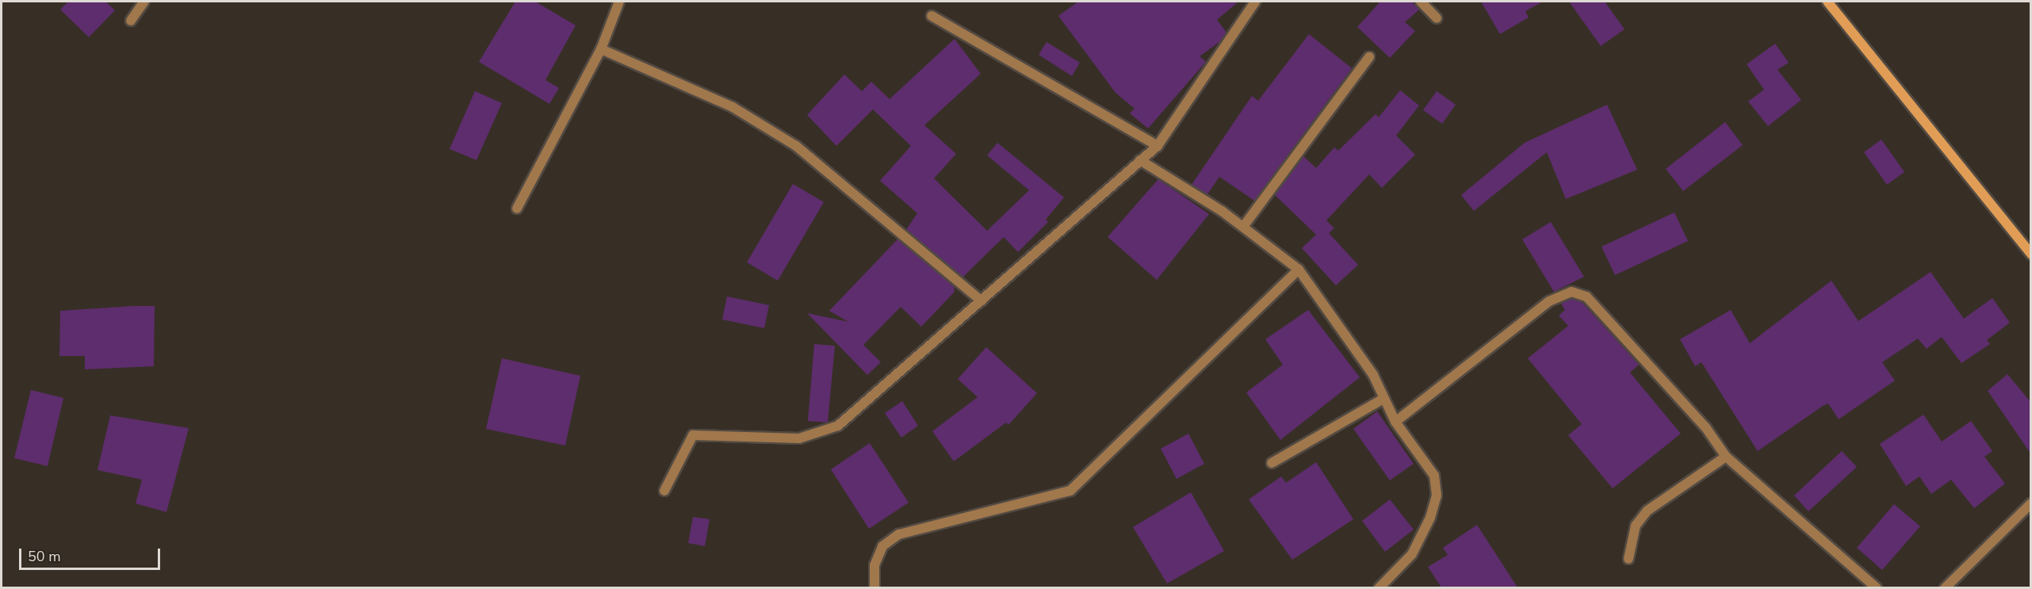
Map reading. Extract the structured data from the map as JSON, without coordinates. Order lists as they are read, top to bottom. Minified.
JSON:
{"scale_bar":"50 m"}
